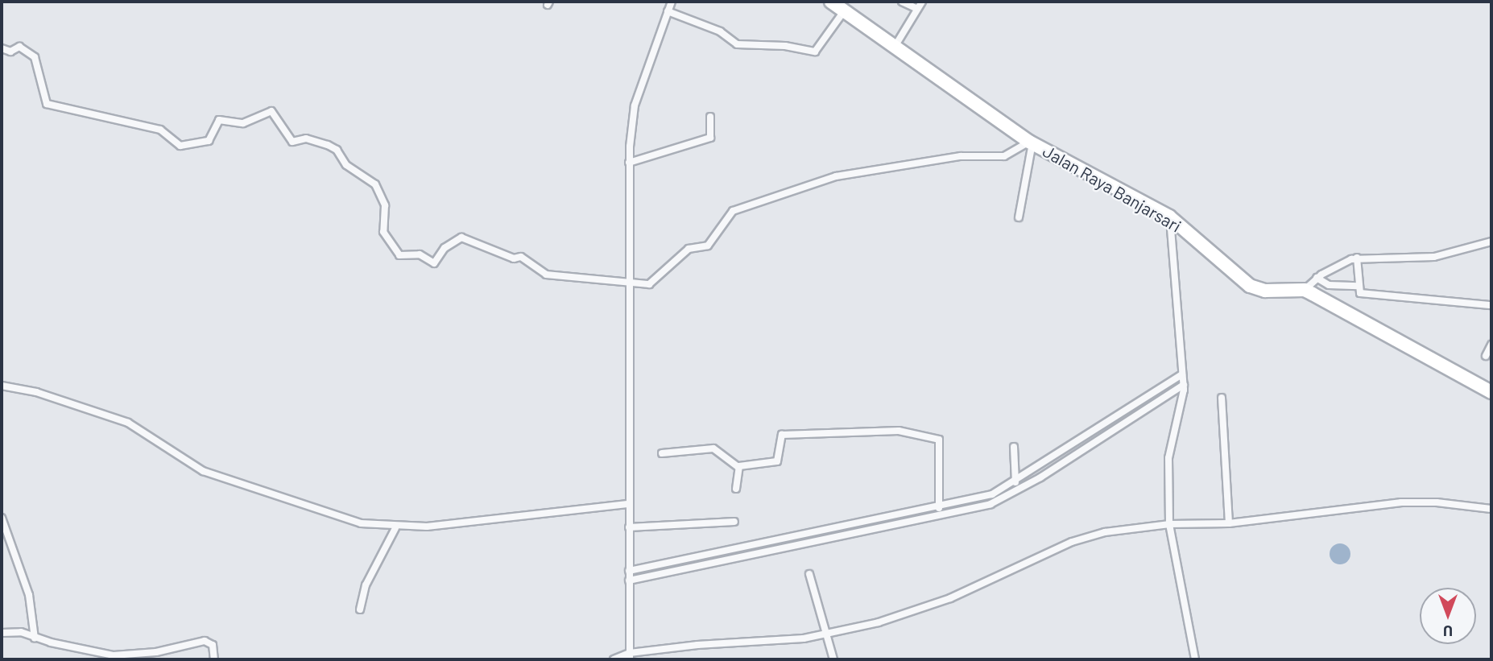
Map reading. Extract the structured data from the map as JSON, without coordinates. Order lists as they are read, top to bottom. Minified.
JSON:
{"streets":{"highway":["Jalan Raya Banjarsari"]},"north":"bottom"}
